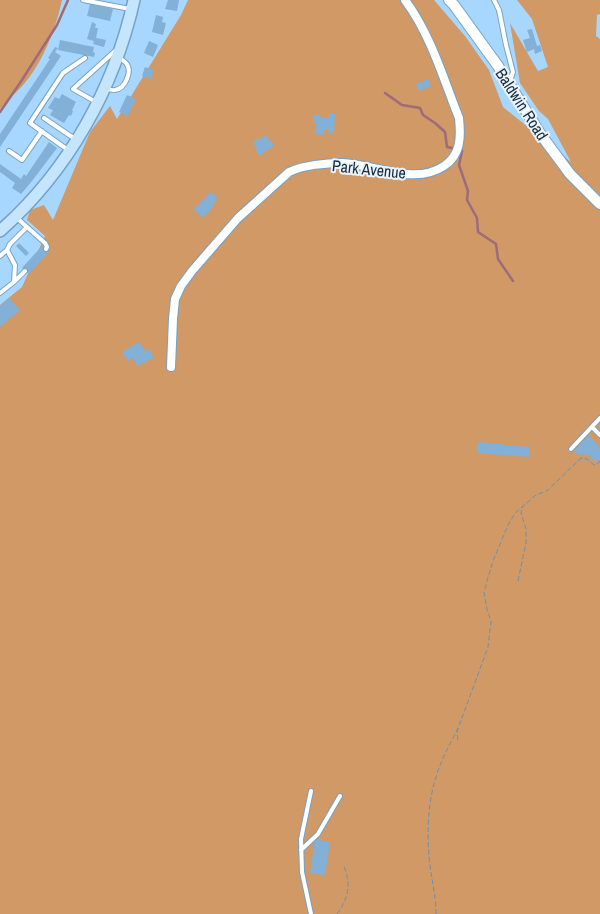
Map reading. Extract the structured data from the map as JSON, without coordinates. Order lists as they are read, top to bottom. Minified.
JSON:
{"streets":{"street":["Baldwin Road","Park Avenue"]}}
